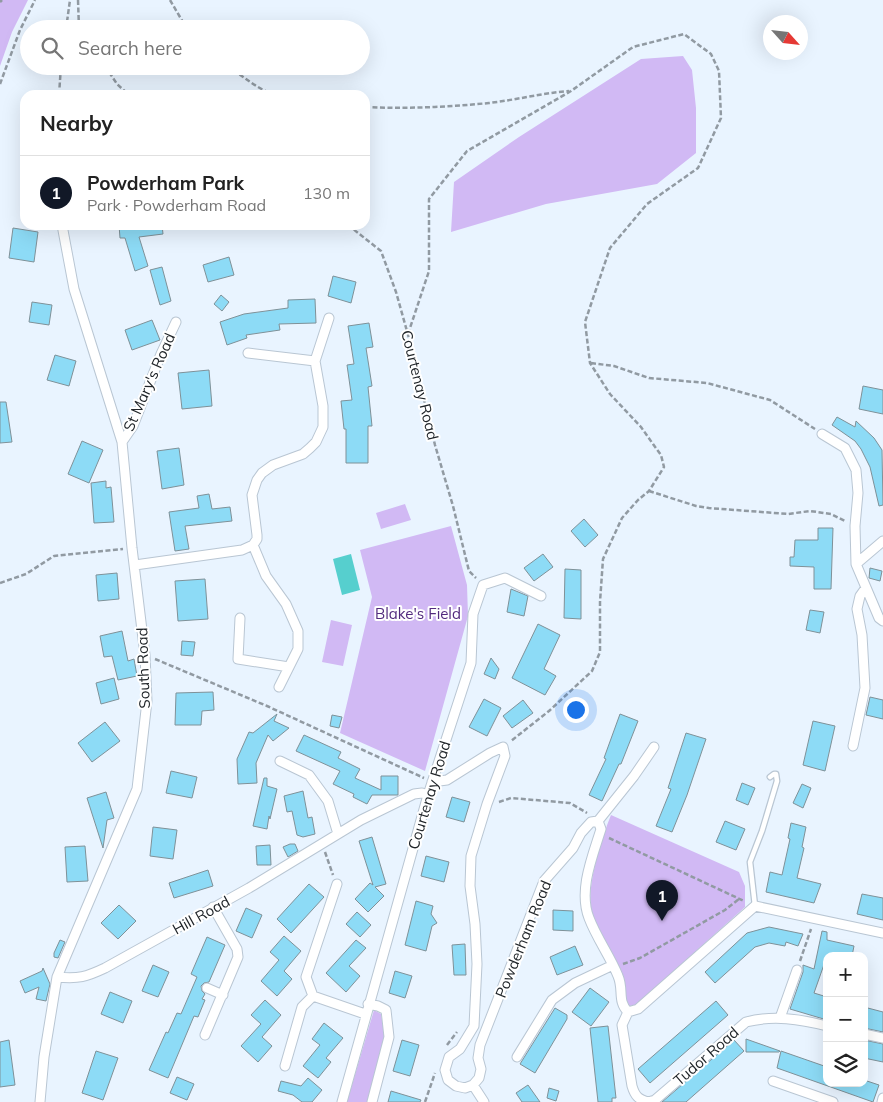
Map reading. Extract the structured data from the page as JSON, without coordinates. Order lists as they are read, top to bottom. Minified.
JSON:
{"streets":{"street":["St Mary's Road","Courtenay Road","South Road","Hill Road","Powderham Road","Tudor Road"]},"crossings":[["St Mary's Road","South Road"],["Courtenay Road","Hill Road"],["South Road","Hill Road"]],"parks":["Blake's Field"],"north":"bottom right","page":{"search":"Search here","heading":"Nearby","list":[{"mark":"1","name":"Powderham Park","note":"Park · Powderham Road","value":"130 m"}],"pins":"1","map_buttons":["+","−"]}}
